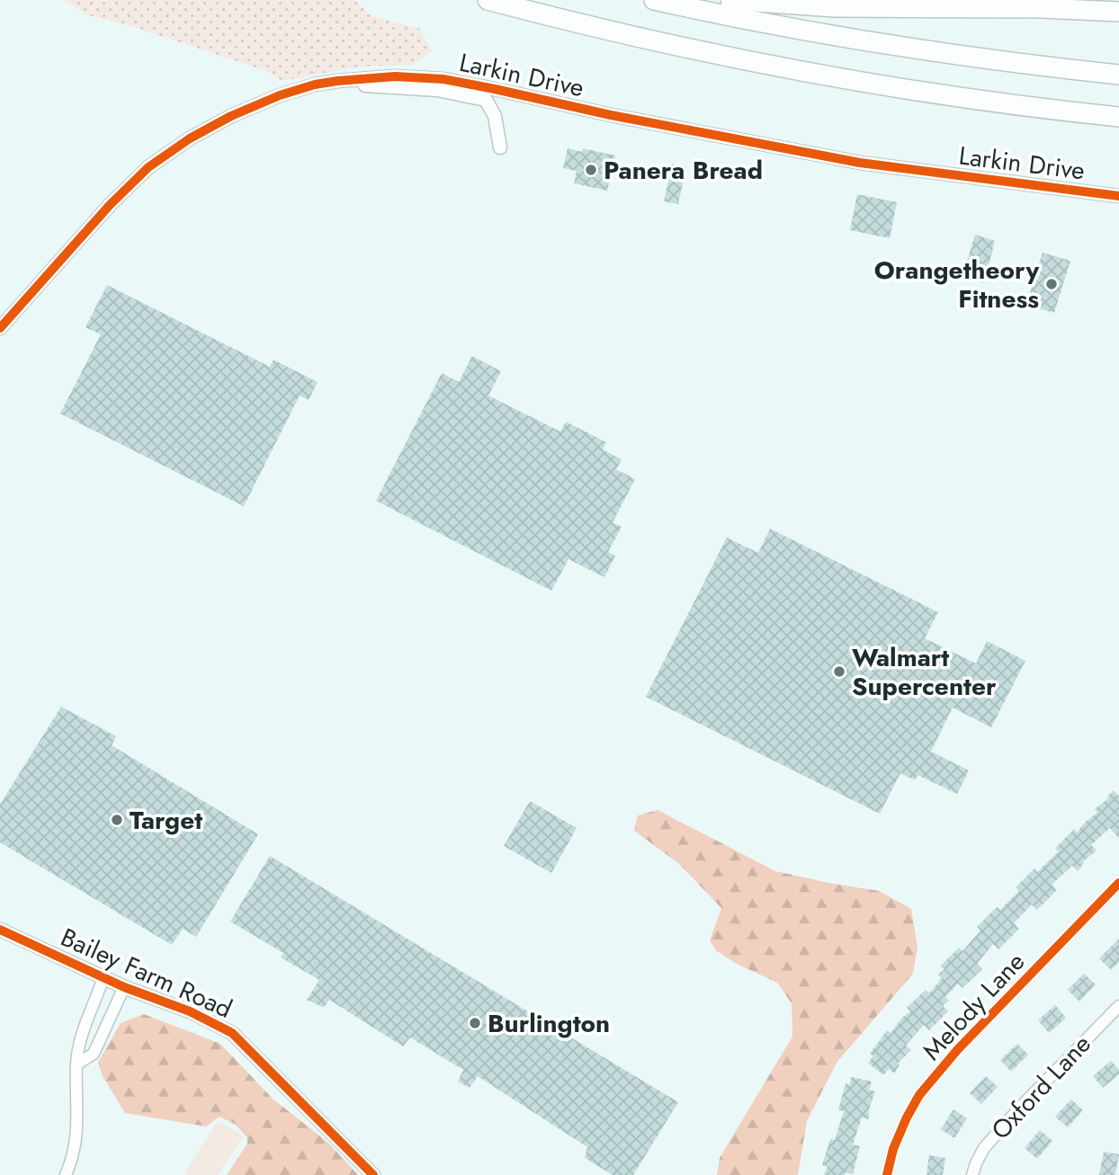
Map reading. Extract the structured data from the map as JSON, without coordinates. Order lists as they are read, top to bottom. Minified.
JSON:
{"streets":{"street":["Larkin Drive","Bailey Farm Road","Melody Lane","Oxford Lane"]},"places":["Panera Bread","Orangetheory Fitness","Walmart Supercenter","Target","Burlington"]}
